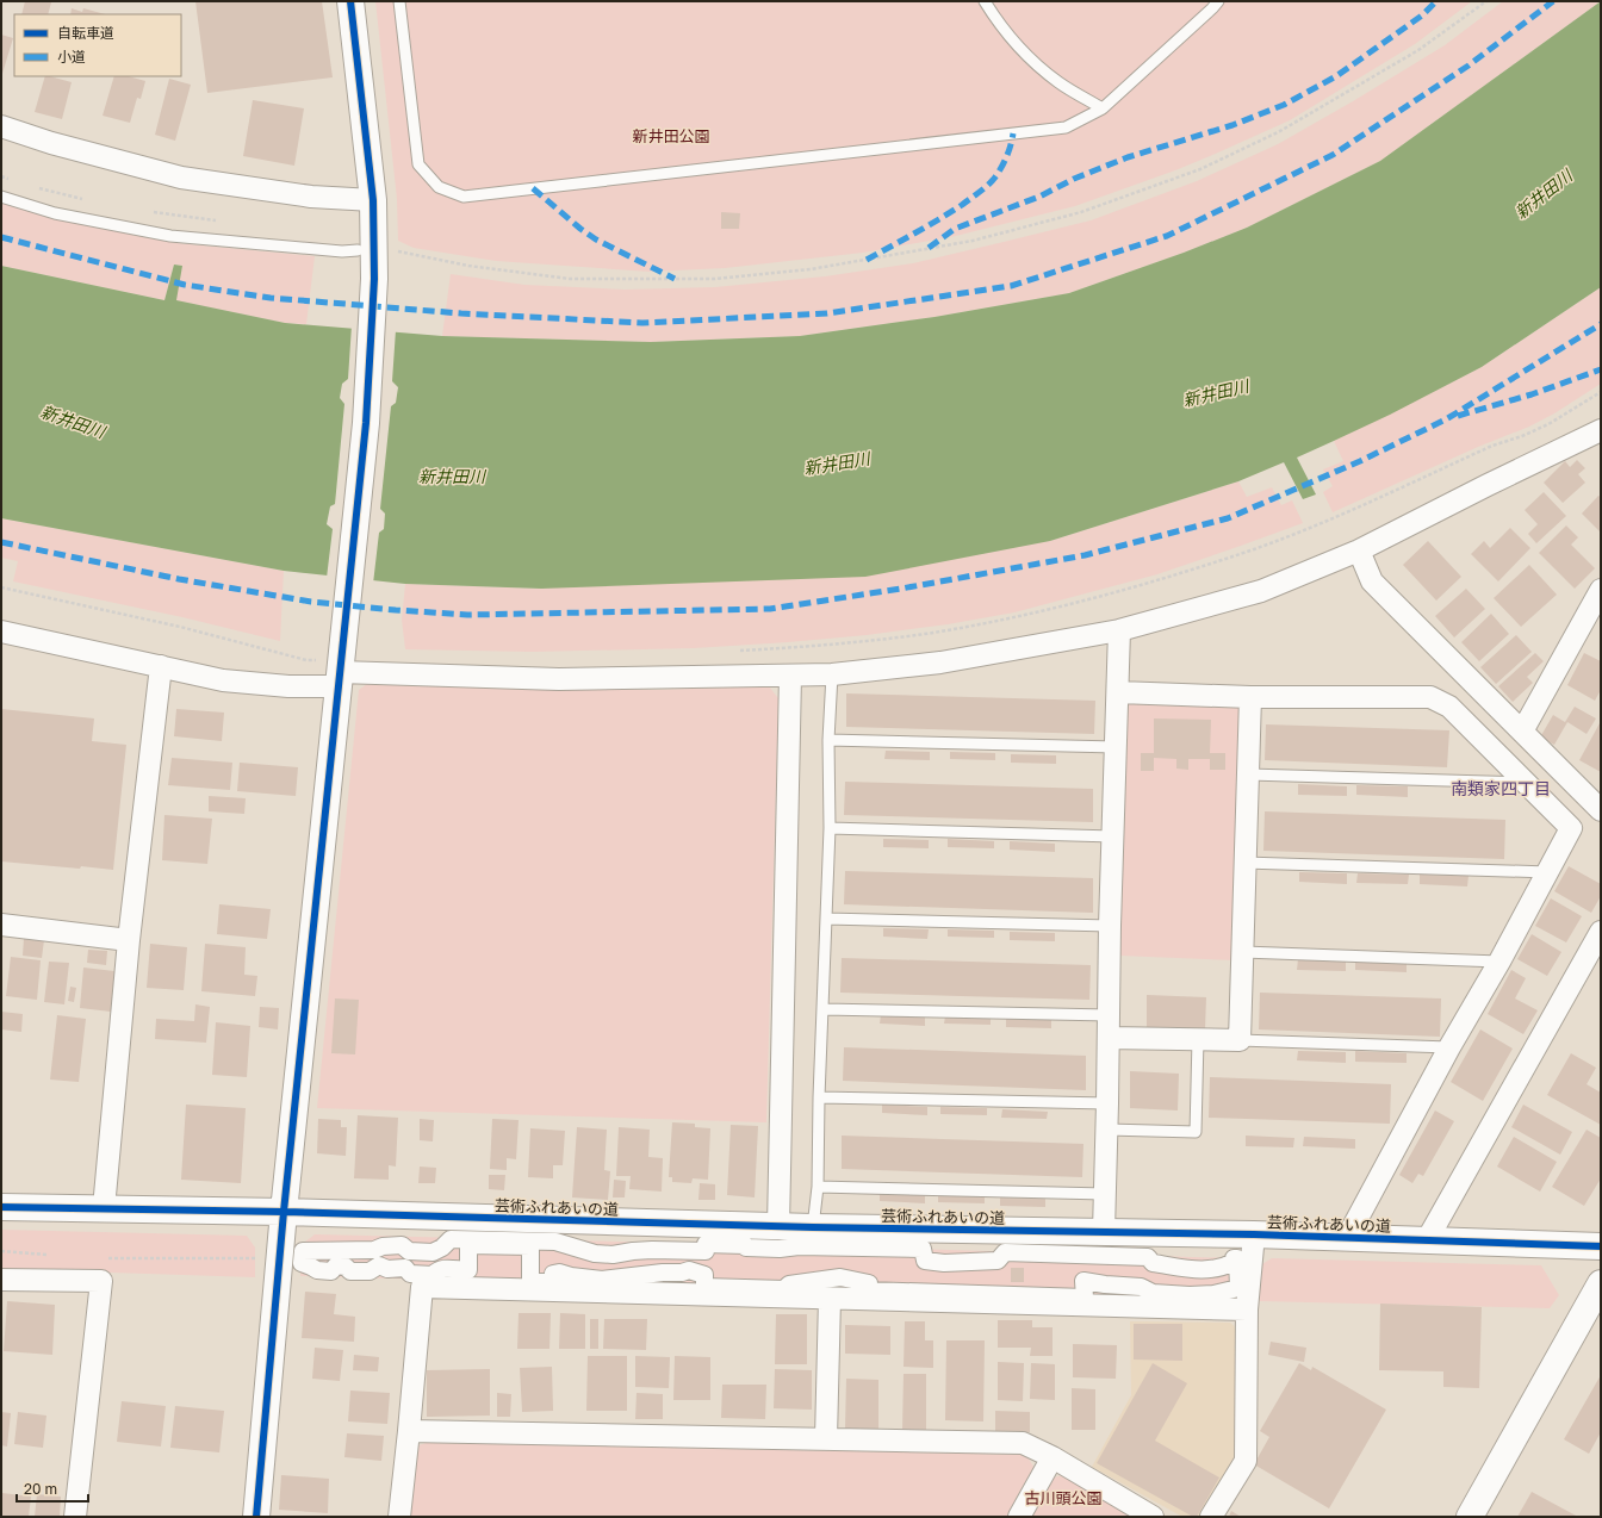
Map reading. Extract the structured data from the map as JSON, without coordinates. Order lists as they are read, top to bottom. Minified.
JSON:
{"streets":{"street":["芸術ふれあいの道"]},"districts":["南類家四丁目"],"water":["新井田川"],"parks":["新井田公園","古川頭公園"],"legend":["自転車道","小道"],"scale_bar":"20 m"}
